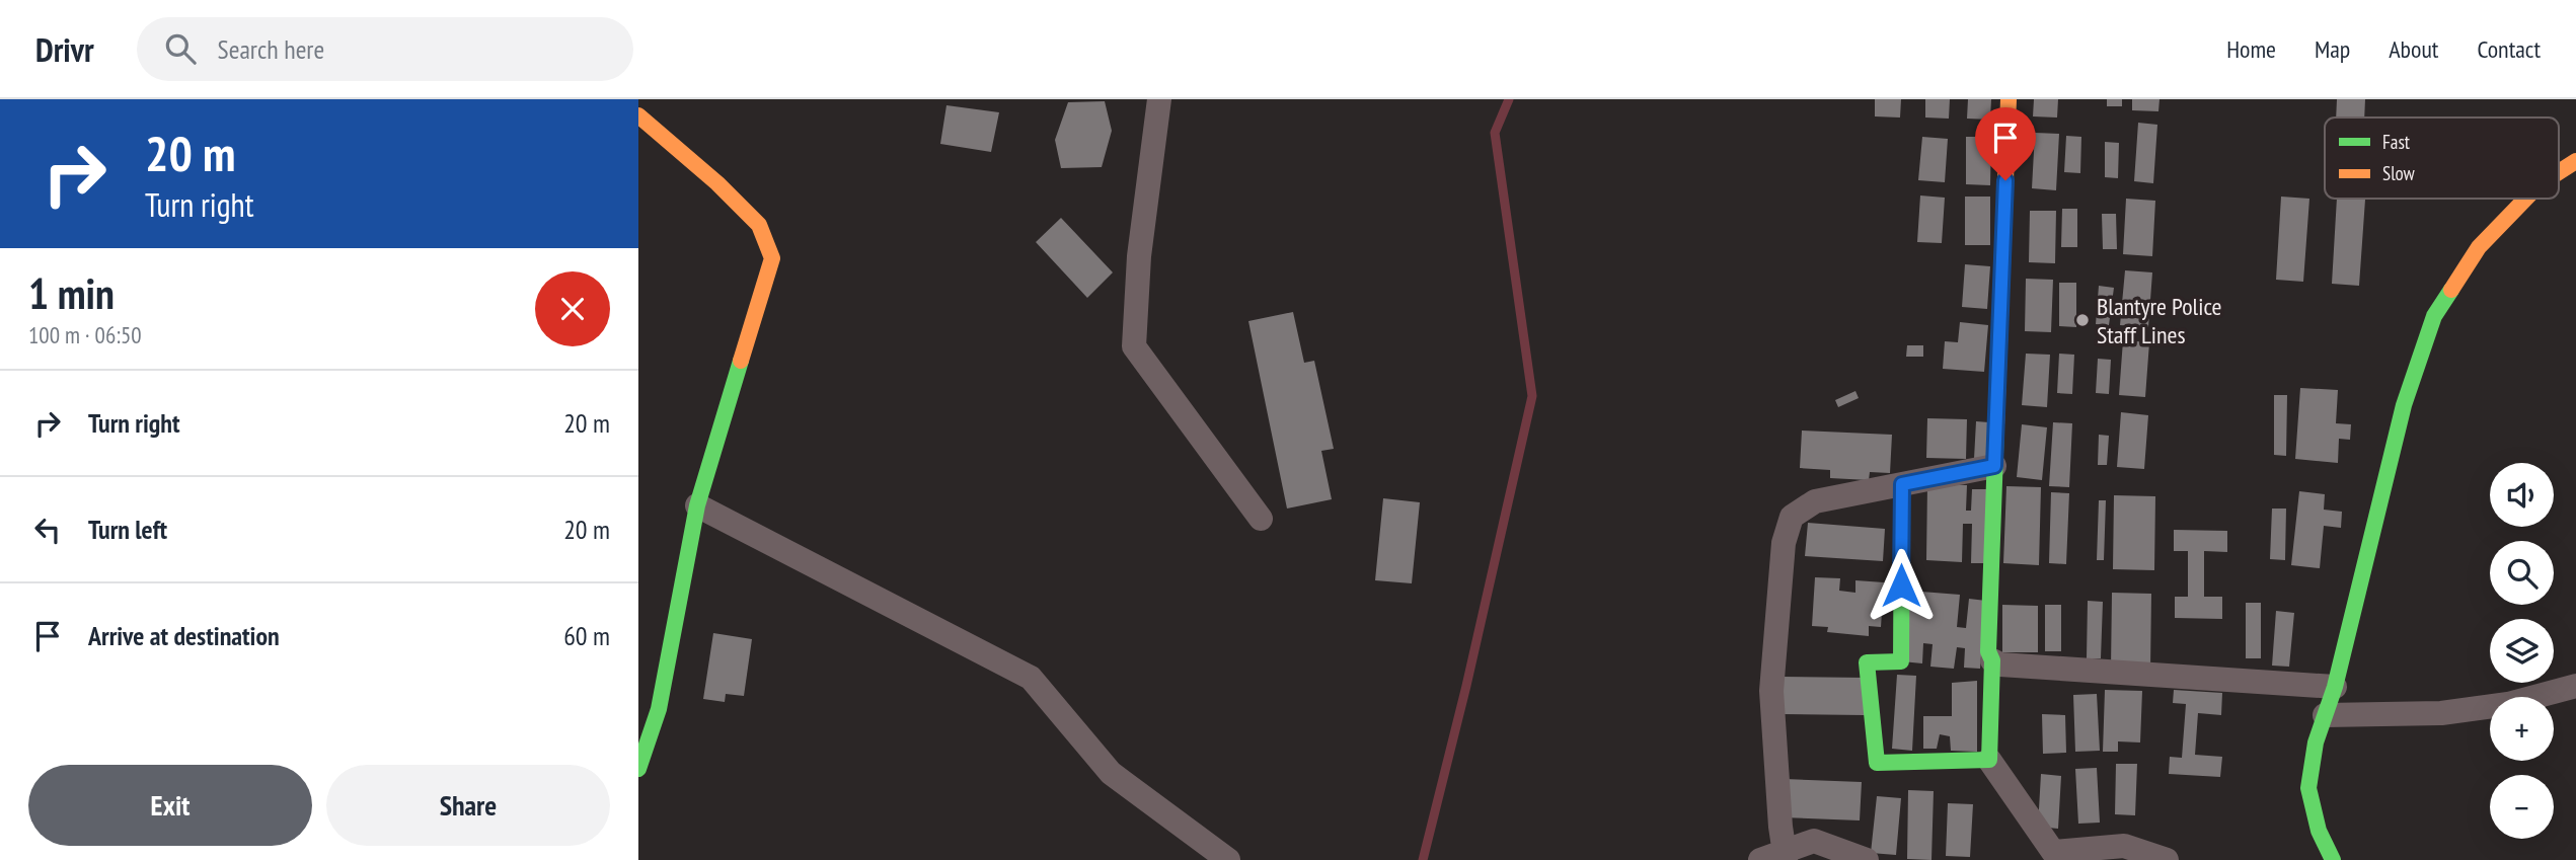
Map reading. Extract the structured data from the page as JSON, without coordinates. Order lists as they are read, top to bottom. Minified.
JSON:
{"places":["Blantyre Police Staff Lines"],"legend":["Fast","Slow"],"page":{"header":"Drivr","search":"Search here","nav":["Home","Map","About","Contact"],"turn":["20 m","Turn right"],"heading":["1 min","100 m · 06:50"],"list":[{"name":"Turn right","value":"20 m"},{"name":"Turn left","value":"20 m"},{"name":"Arrive at destination","value":"60 m"}],"map_buttons":["+","−"],"buttons":["Exit","Share"]}}
